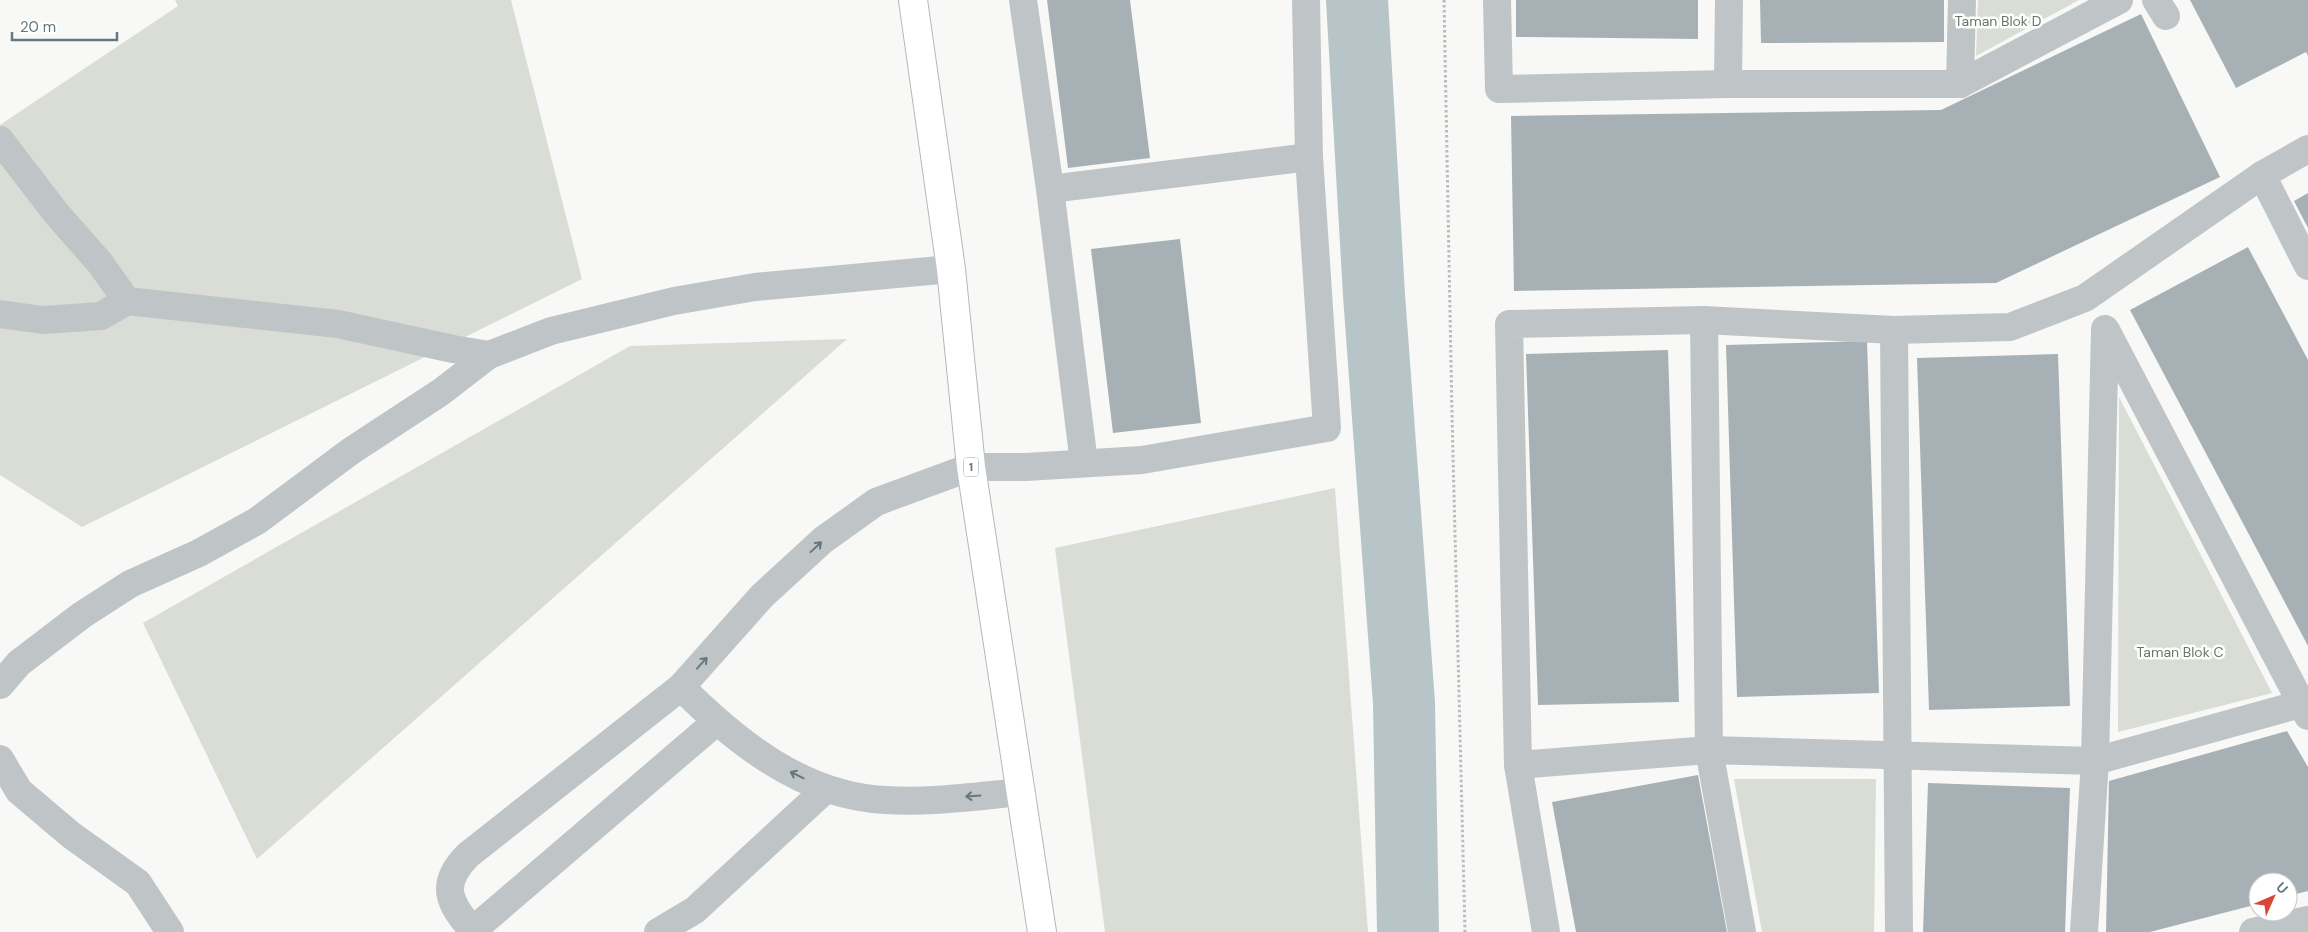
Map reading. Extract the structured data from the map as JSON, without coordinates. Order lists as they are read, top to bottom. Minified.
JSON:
{"streets":{"highway":["1"]},"parks":["Taman Blok D","Taman Blok C"],"scale_bar":"20 m","north":"top right"}
